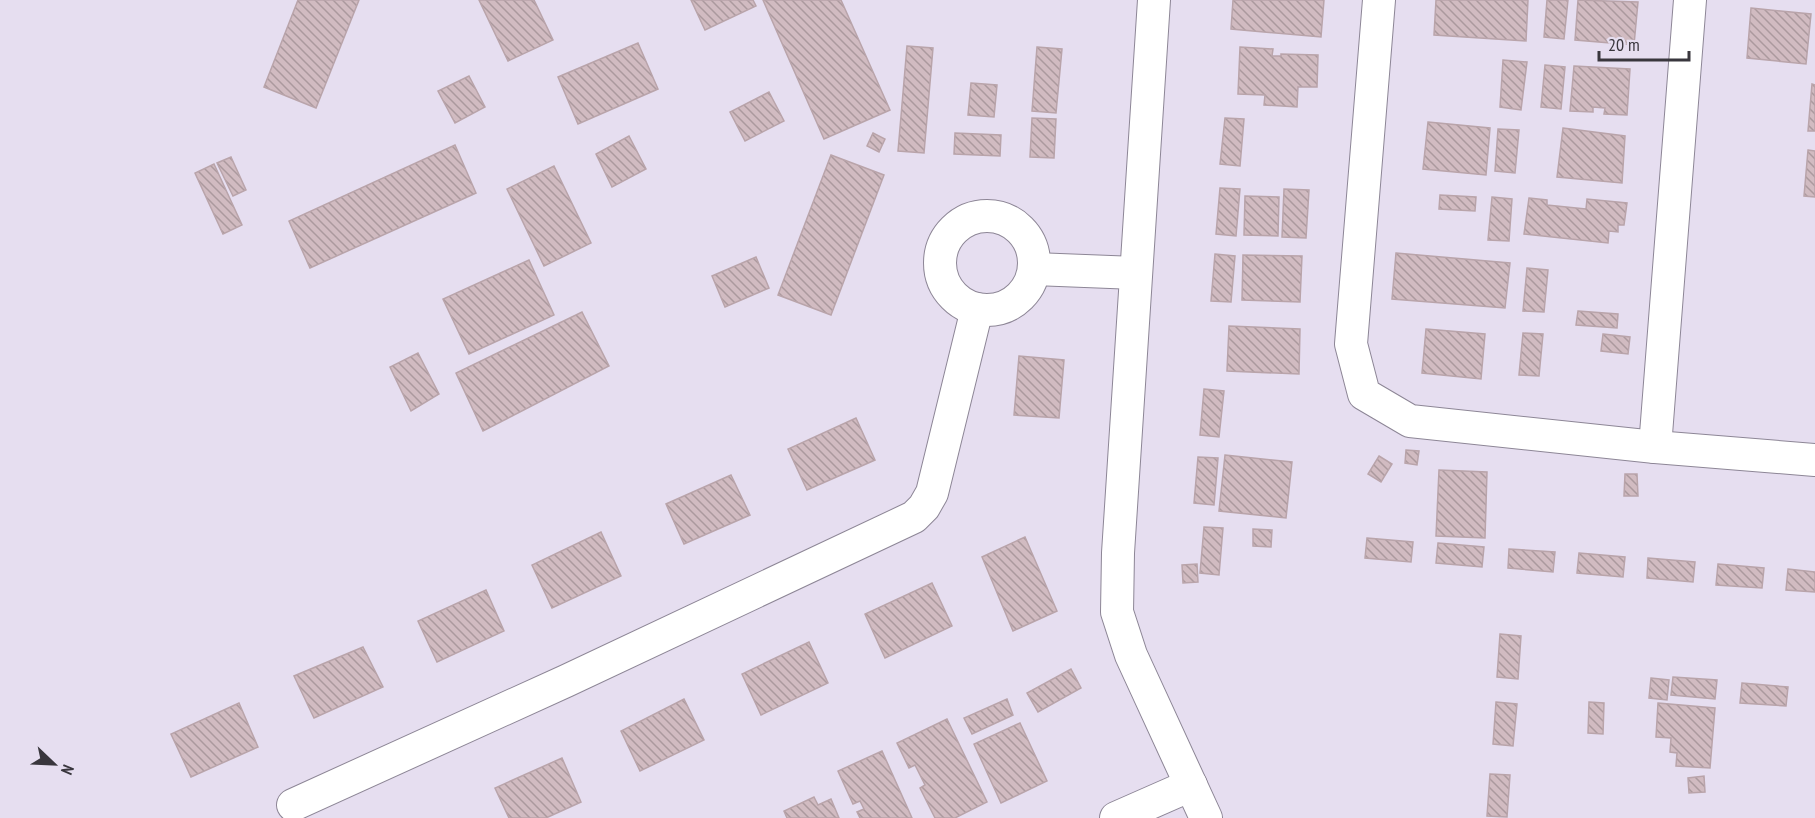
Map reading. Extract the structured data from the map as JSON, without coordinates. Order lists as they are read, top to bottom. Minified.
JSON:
{"scale_bar":"20 m","north":"bottom right"}
